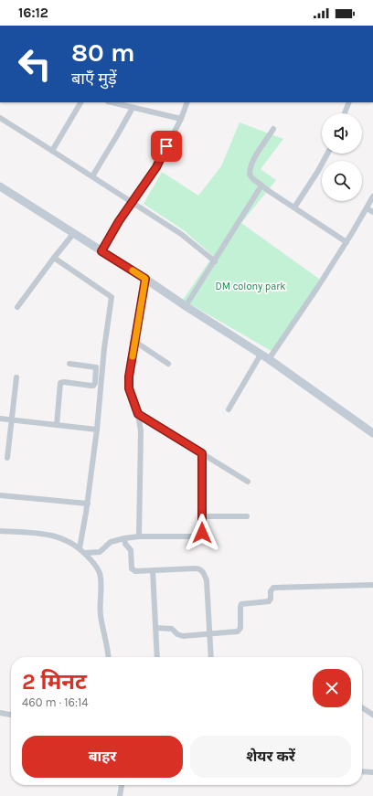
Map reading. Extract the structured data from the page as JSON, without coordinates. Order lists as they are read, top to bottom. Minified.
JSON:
{"parks":["DM colony park"],"page":{"status":"16:12","turn":["80 m","बाएँ मुड़ें"],"heading":["2 मिनट","460 m · 16:14"],"buttons":["बाहर","शेयर करें"]}}
